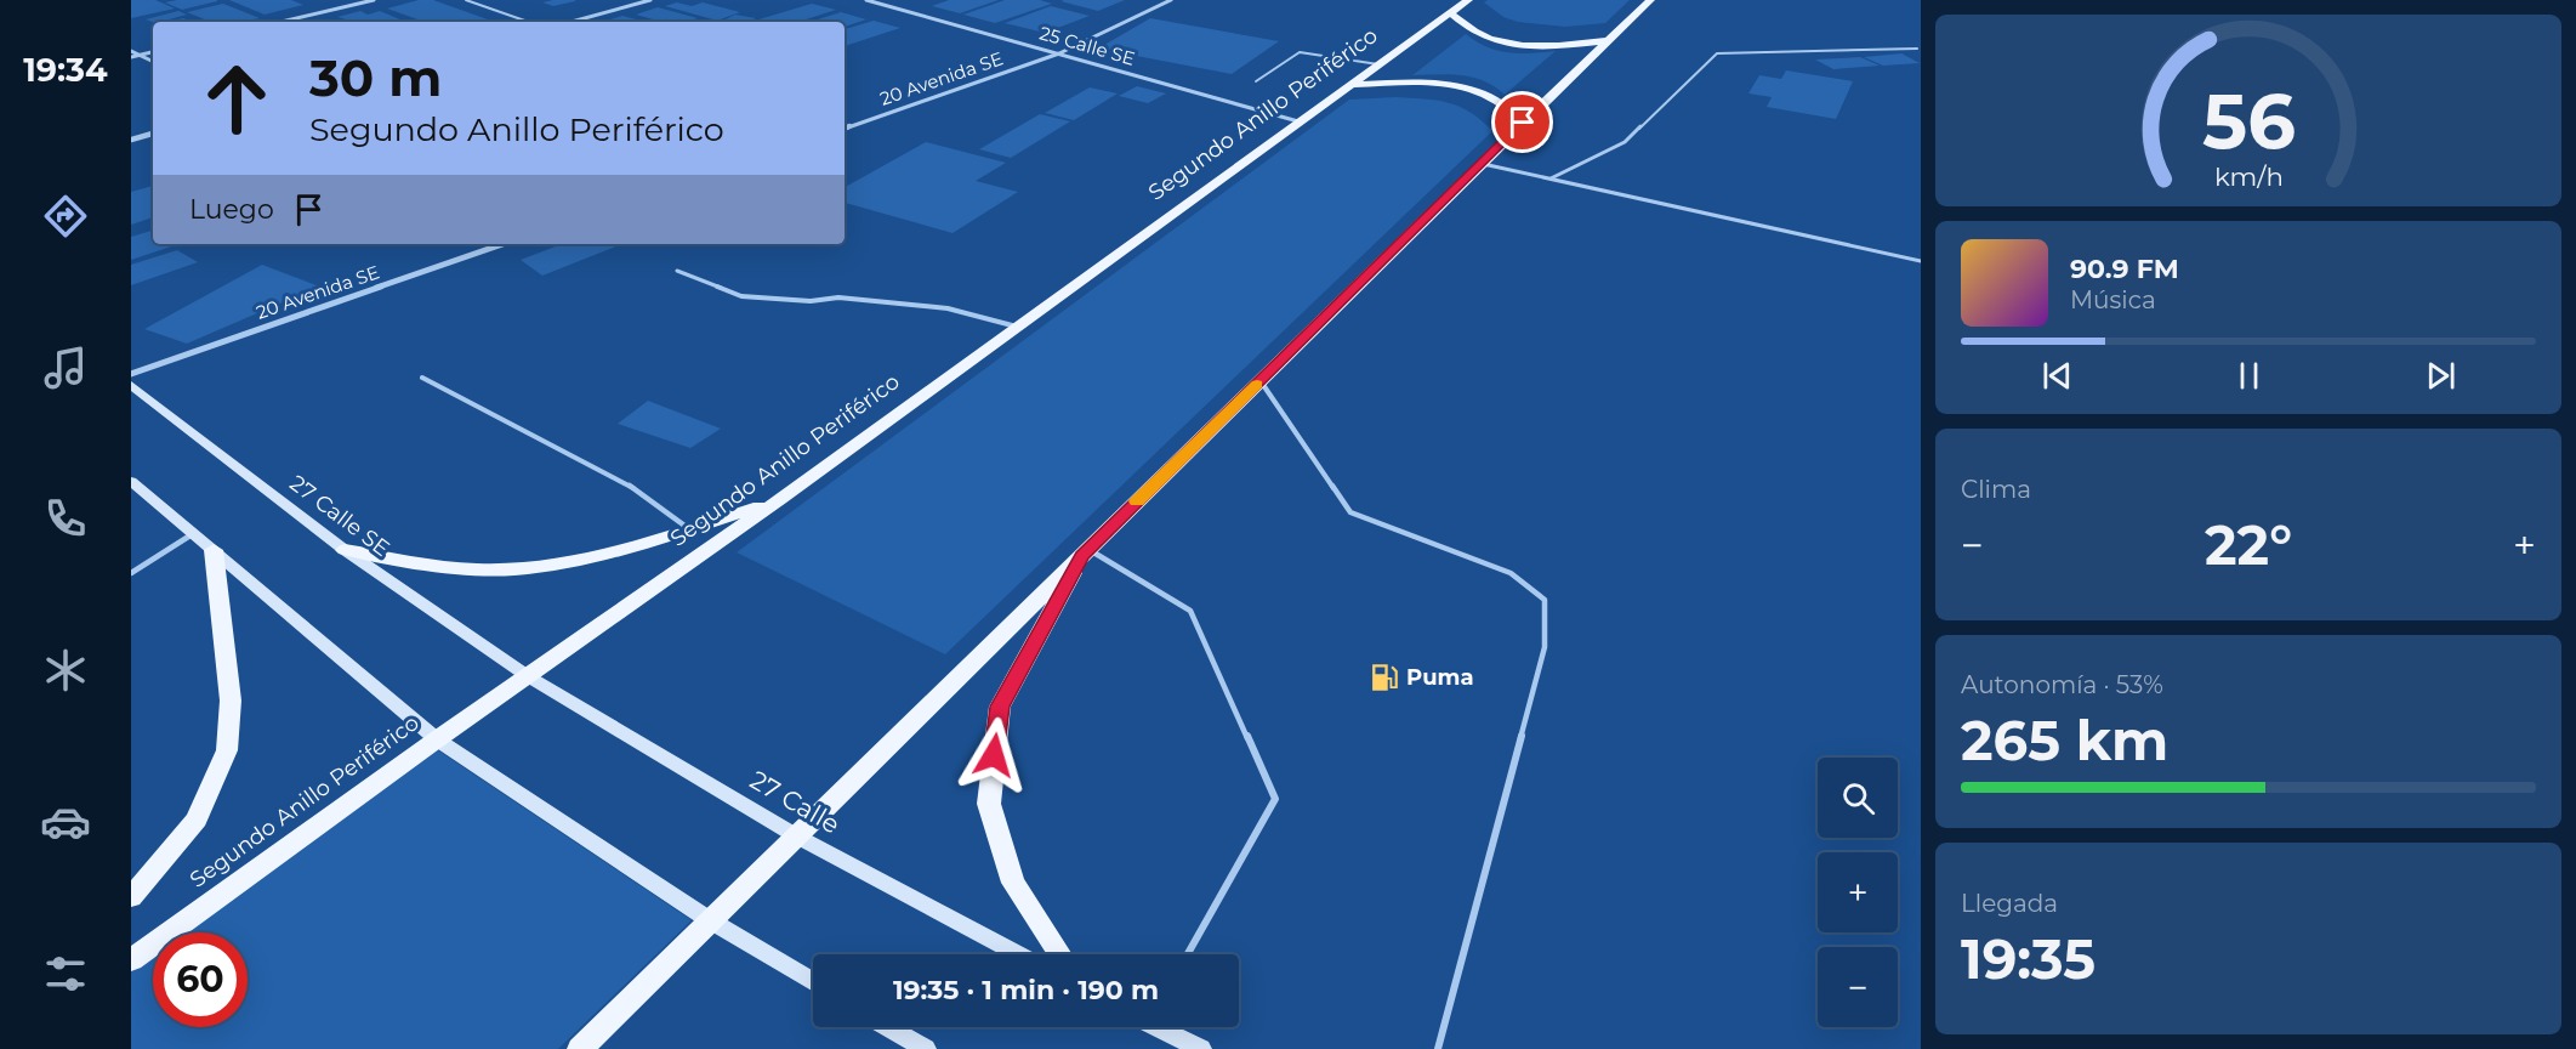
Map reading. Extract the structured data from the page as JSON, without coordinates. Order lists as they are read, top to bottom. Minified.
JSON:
{"streets":{"main road":["Segundo Anillo Periférico","27 Calle SE","27 Calle"],"street":["25 Calle SE","20 Avenida SE"]},"crossings":[["25 Calle SE","20 Avenida SE"],["25 Calle SE","Segundo Anillo Periférico"],["Segundo Anillo Periférico","27 Calle SE"],["Segundo Anillo Periférico","27 Calle"],["27 Calle SE","27 Calle"]],"places":{"fuel station":["Puma"]},"page":{"tabs":"19:34","turn":["30 m","Segundo Anillo Periférico"],"then":"Luego","song":["90.9 FM","Música"],"tile":["Clima",["Autonomía · 53%","265 km"],["Llegada","19:35"]],"heat":["−","22°","+"],"map_buttons":["+","−"],"limit":"60","trip":"19:35 · 1 min · 190 m","gauge":["56","km/h"]}}
